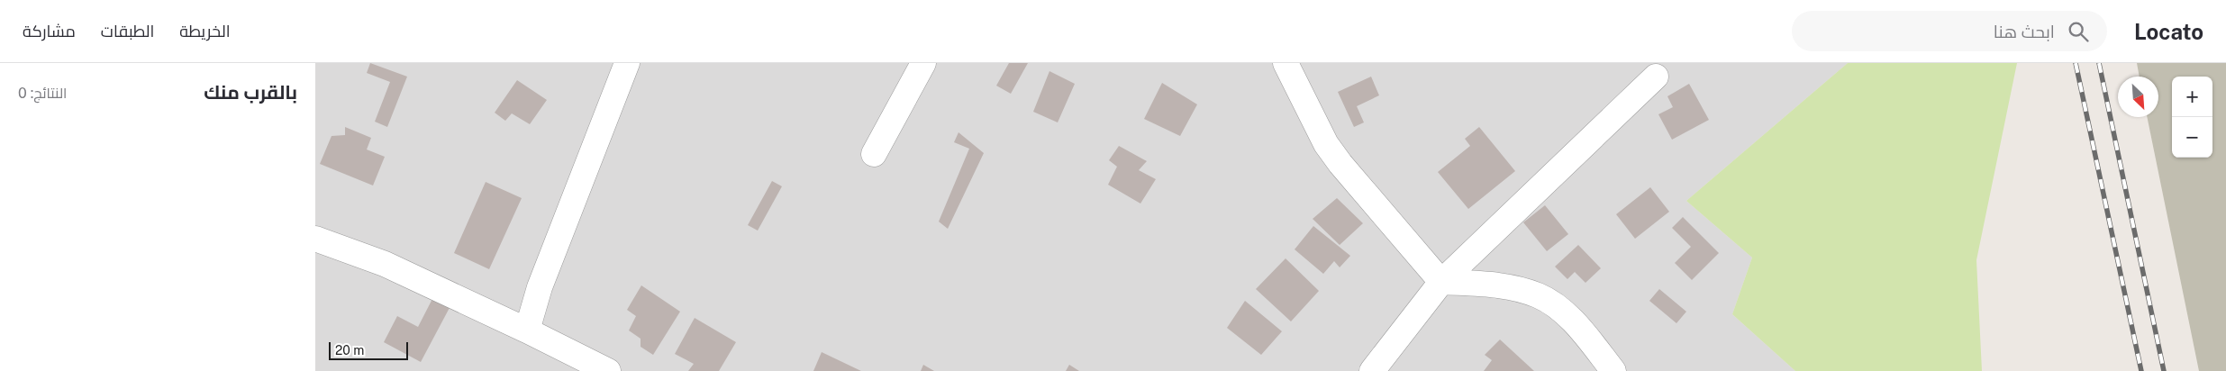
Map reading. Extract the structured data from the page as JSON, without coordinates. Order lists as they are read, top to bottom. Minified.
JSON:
{"scale_bar":"20 m","north":"bottom right","page":{"header":"Locato","search":"ابحث هنا","nav":["الخريطة","الطبقات","مشاركة"],"heading":["بالقرب منك","النتائج: 0"],"map_buttons":["+","−"],"scale":"20 m"}}
